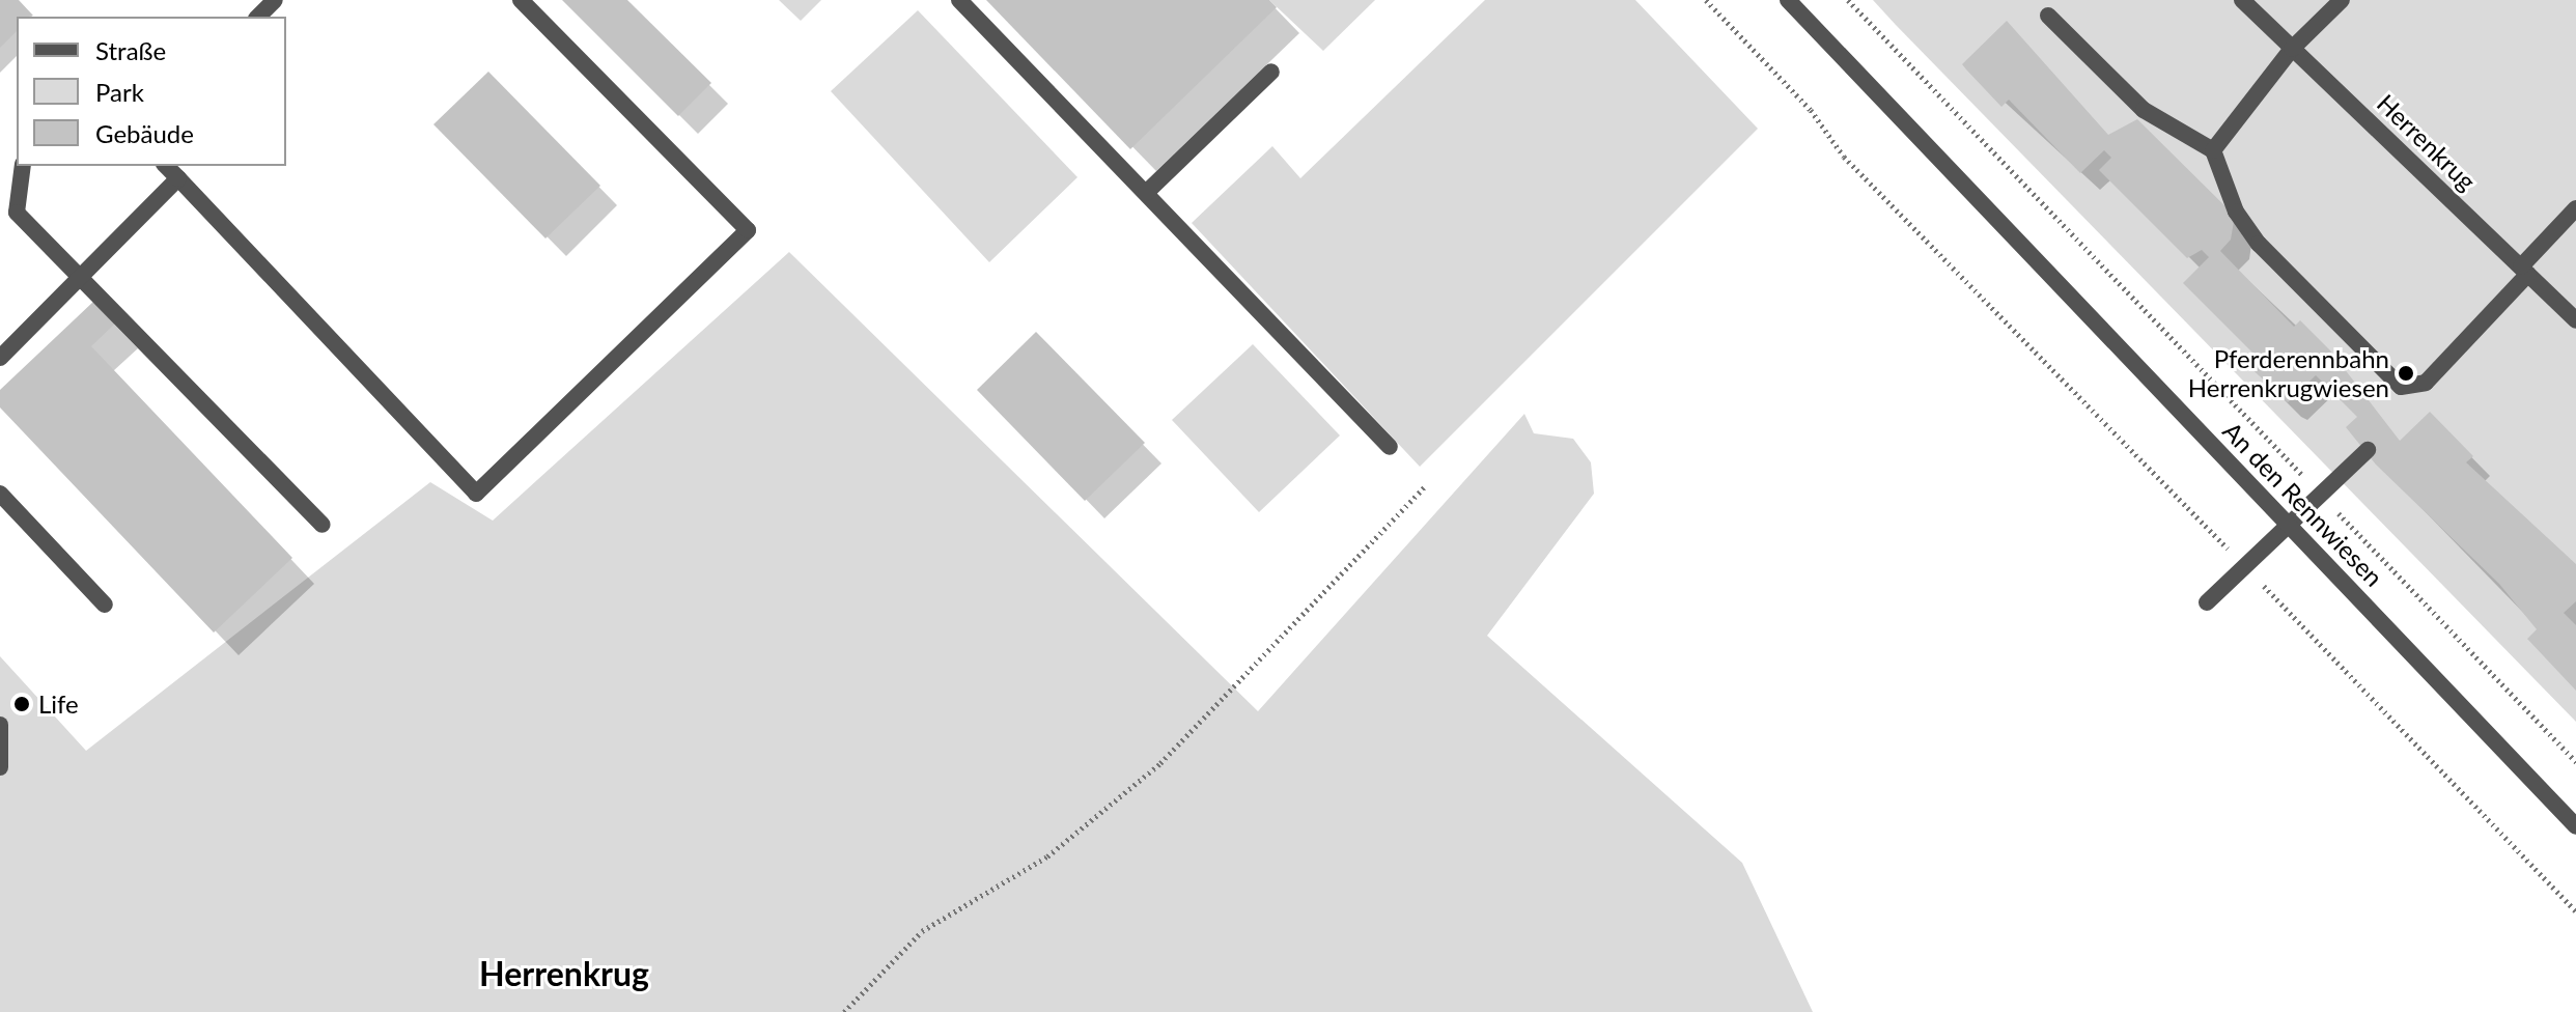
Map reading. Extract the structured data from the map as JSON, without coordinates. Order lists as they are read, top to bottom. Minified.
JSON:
{"streets":{"street":["Herrenkrug","An den Rennwiesen"]},"districts":["Herrenkrug"],"places":["Pferderennbahn Herrenkrugwiesen","Life"],"legend":["Straße","Park","Gebäude"]}
